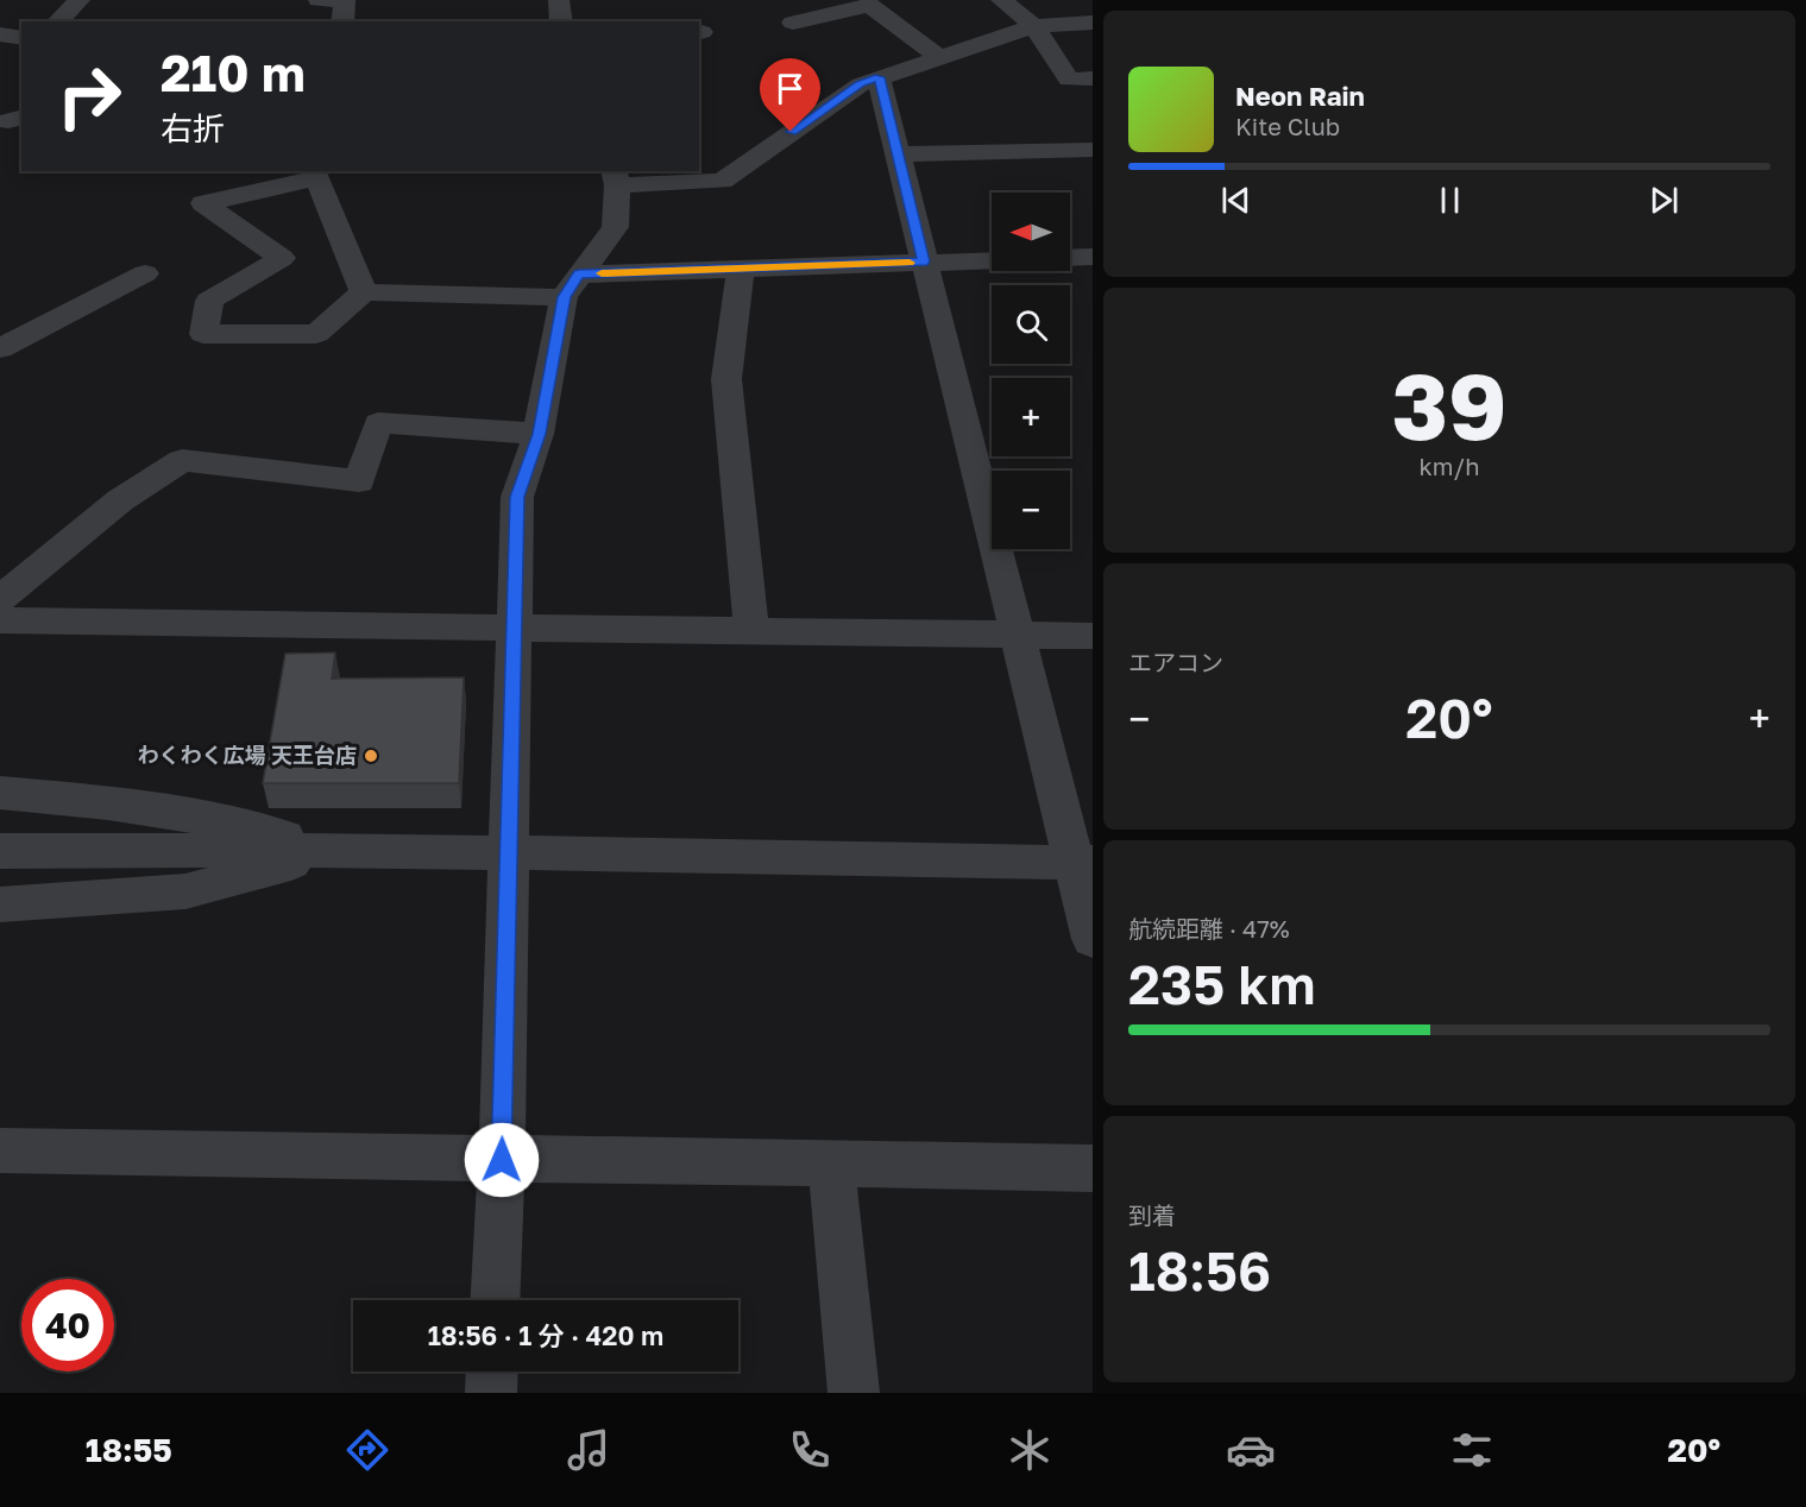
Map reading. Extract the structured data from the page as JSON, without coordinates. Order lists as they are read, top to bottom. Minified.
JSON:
{"places":["わくわく広場 天王台店"],"north":"left","page":{"turn":["210 m","右折"],"song":["Neon Rain","Kite Club"],"map_buttons":["+","−"],"tile":[["39","km/h"],"エアコン",["航続距離 · 47%","235 km"],["到着","18:56"]],"heat":["−","20°","+"],"limit":"40","trip":"18:56 · 1 分 · 420 m","tabs":["18:55","20°"]}}
